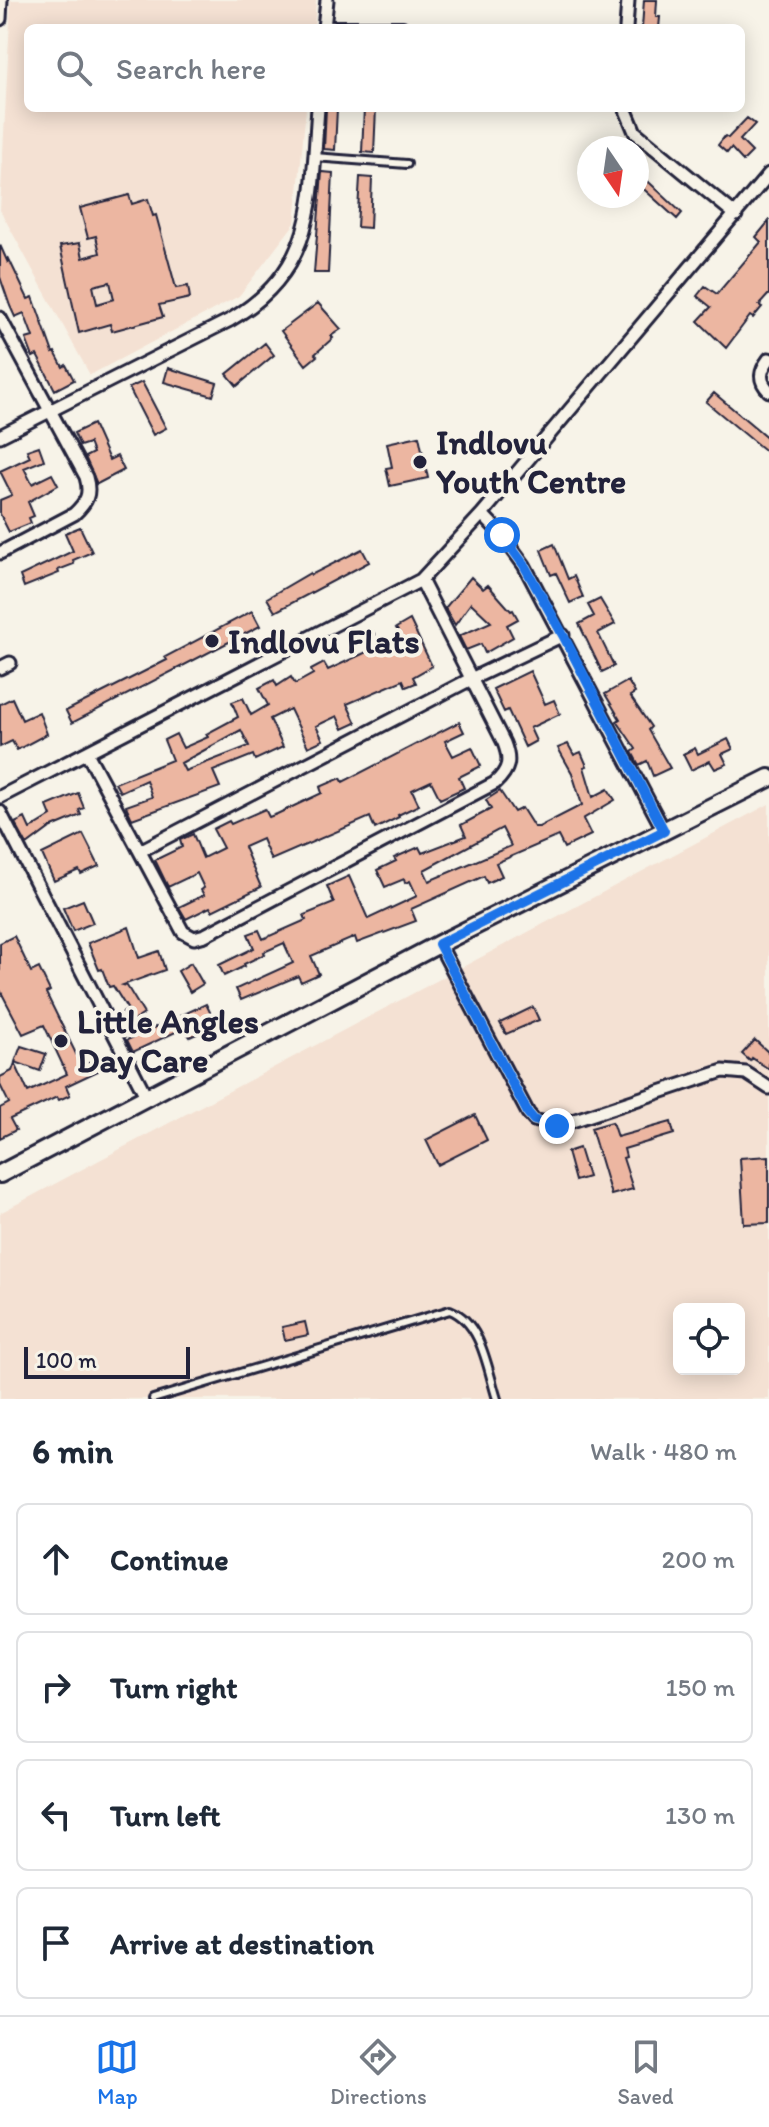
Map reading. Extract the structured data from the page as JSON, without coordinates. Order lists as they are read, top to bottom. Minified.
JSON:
{"places":["Indlovu Youth Centre","Indlovu Flats","Little Angles Day Care"],"scale_bar":"100 m","north":"bottom","page":{"search":"Search here","scale":"100 m","heading":["6 min","Walk · 480 m"],"list":[["Continue","200 m"],["Turn right","150 m"],["Turn left","130 m"],"Arrive at destination"],"nav":["Map","Directions","Saved"]}}
